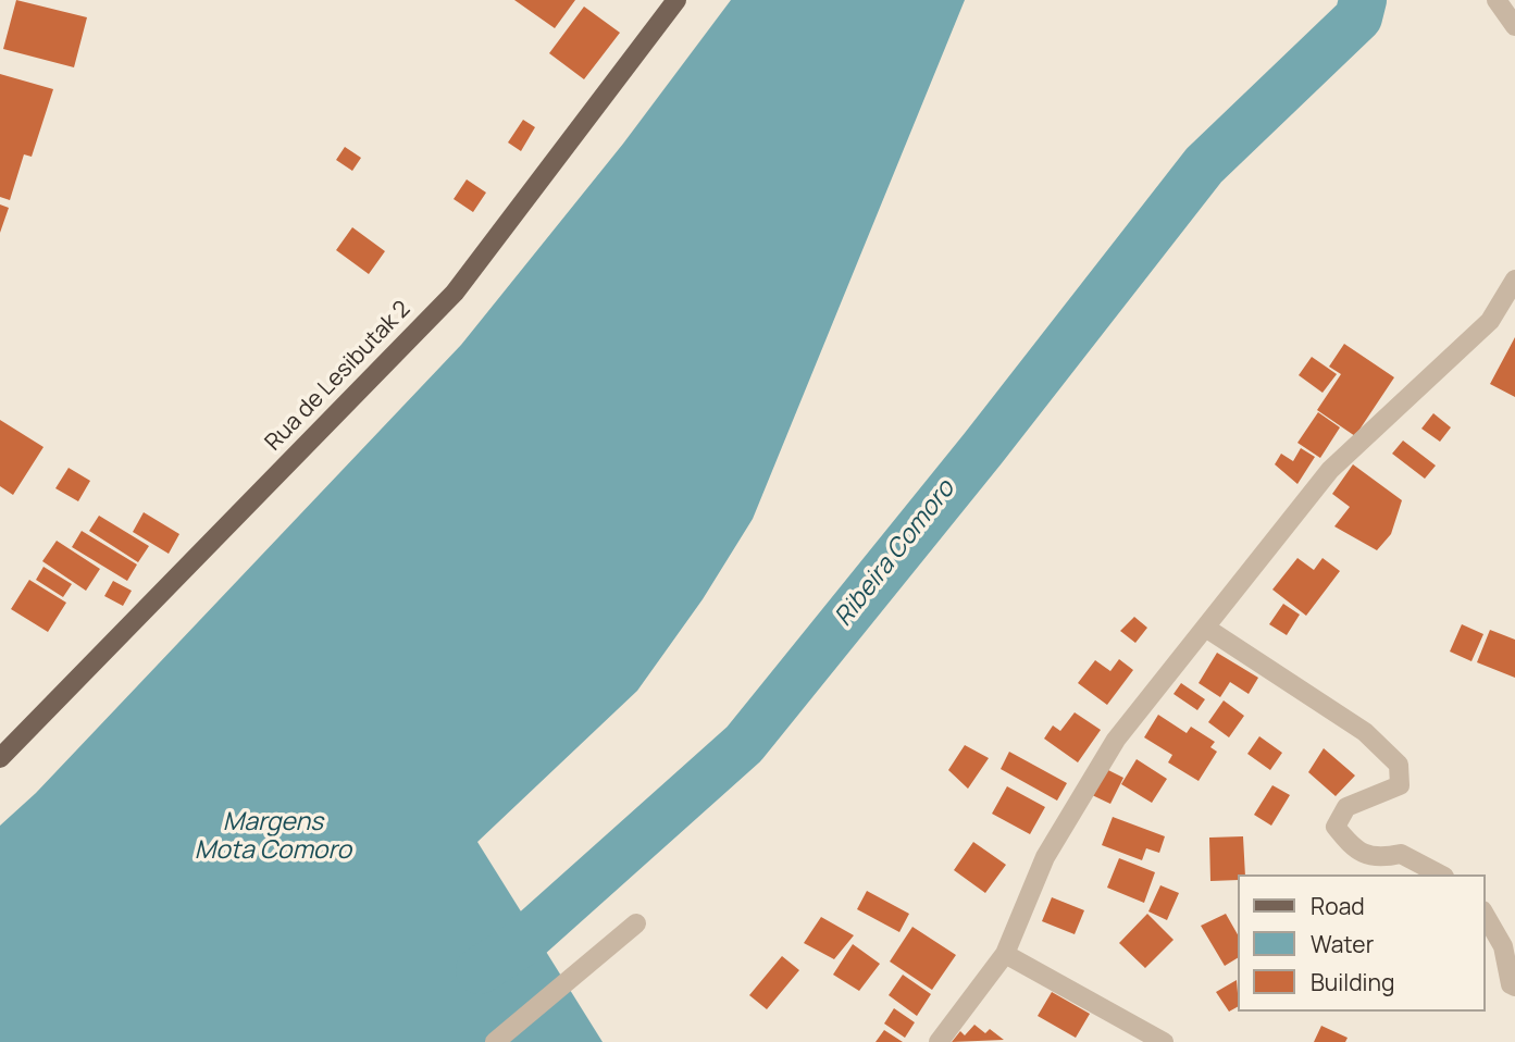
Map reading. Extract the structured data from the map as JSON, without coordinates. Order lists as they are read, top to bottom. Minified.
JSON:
{"streets":{"main road":["Rua de Lesibutak 2"]},"water":["Ribeira Comoro","Margens Mota Comoro"],"legend":["Road","Water","Building"]}
